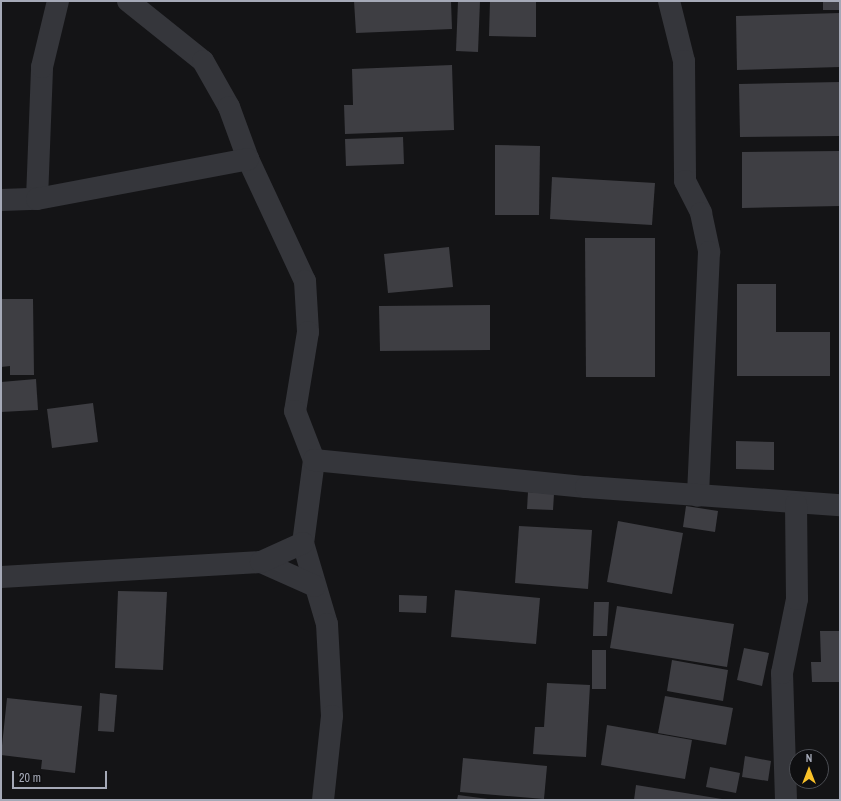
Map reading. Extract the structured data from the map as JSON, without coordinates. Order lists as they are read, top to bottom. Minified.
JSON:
{"scale_bar":"20 m","north":"top"}
